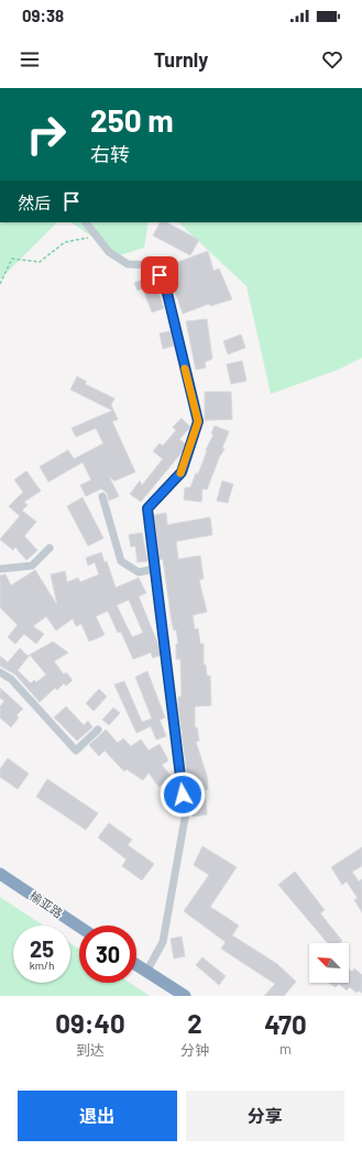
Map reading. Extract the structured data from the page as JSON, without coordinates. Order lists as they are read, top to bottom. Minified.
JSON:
{"streets":{"highway":["榆亚路"]},"north":"top left","page":{"status":"09:38","header":"Turnly","turn":["250 m","右转"],"then":"然后","speed":"25 km/h","limit":"30","eta":["09:40","到达","2","分钟","470","m"],"buttons":["退出","分享"]}}
